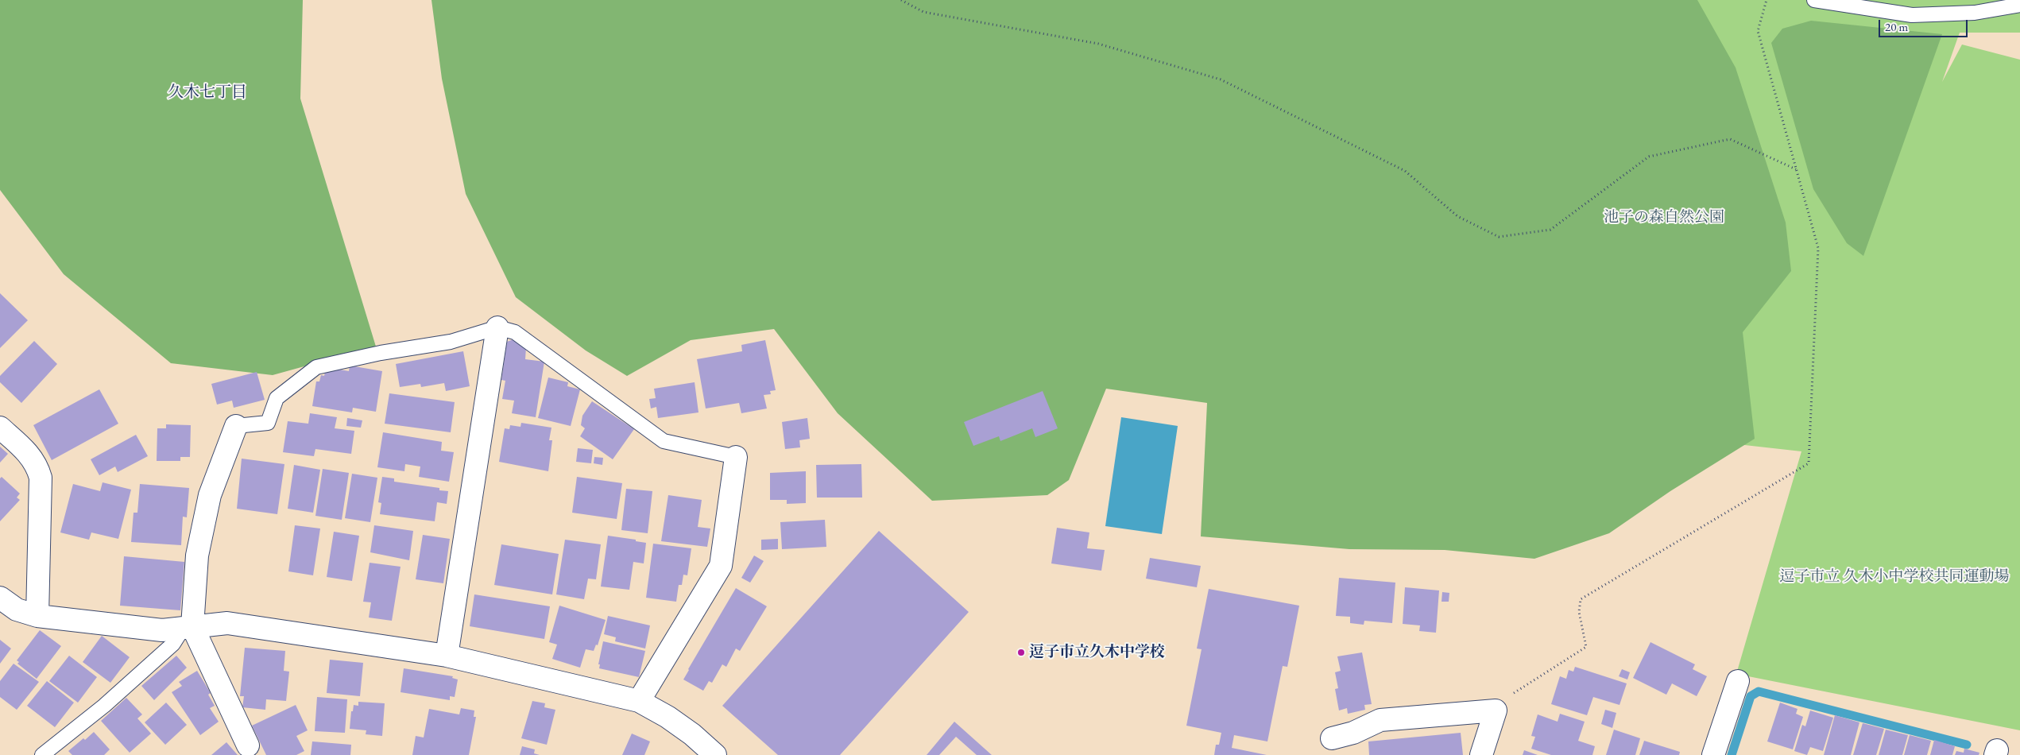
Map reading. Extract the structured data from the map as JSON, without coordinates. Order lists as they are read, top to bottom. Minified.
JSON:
{"districts":["久木七丁目"],"parks":["池子の森自然公園","逗子市立 久木小中学校共同運動場"],"places":["逗子市立久木中学校"],"scale_bar":"20 m"}
